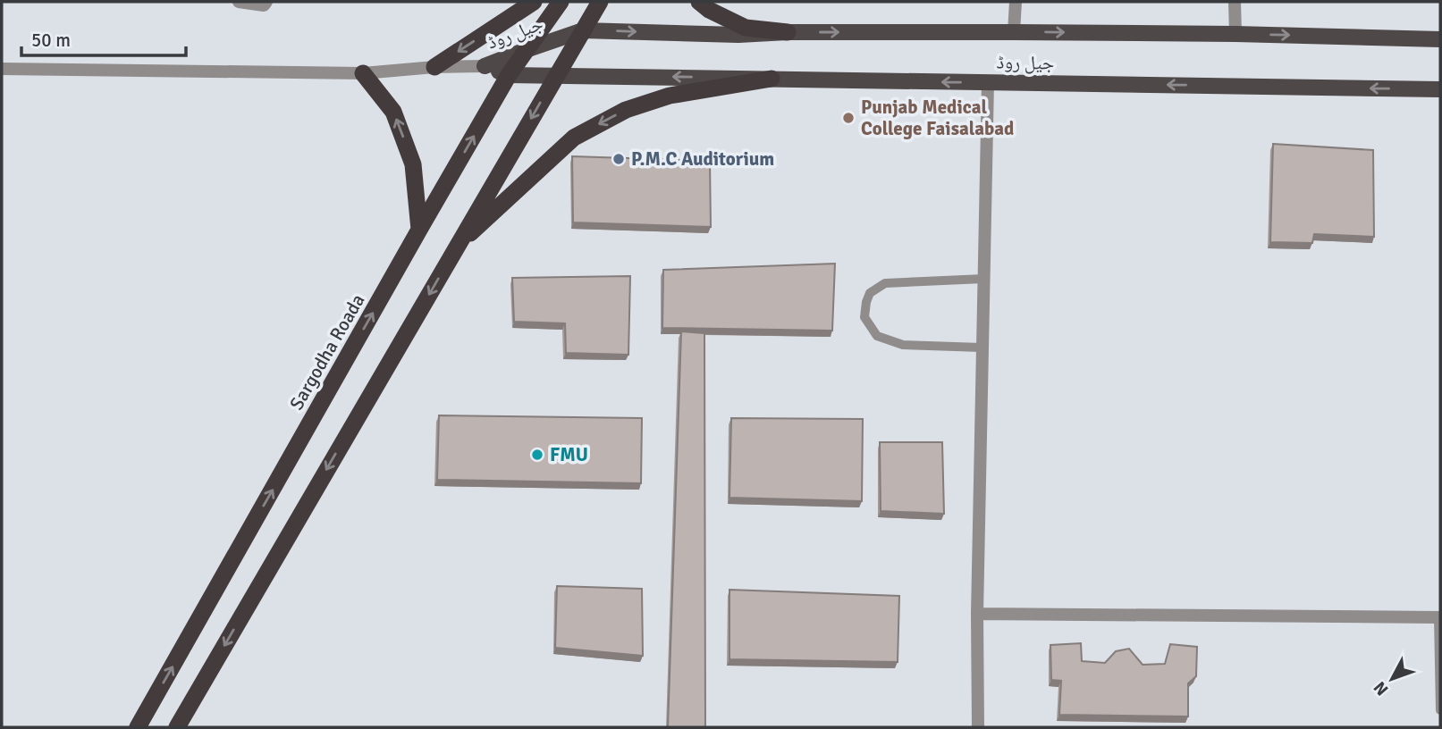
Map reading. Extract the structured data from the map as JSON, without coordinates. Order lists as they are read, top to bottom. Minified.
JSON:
{"streets":{"highway":["Sargodha Roada"],"main road":["جیل روڈ"]},"crossings":[["جیل روڈ","Sargodha Roada"]],"places":["Punjab Medical College Faisalabad","P.M.C Auditorium","FMU"],"scale_bar":"50 m","north":"bottom left"}
